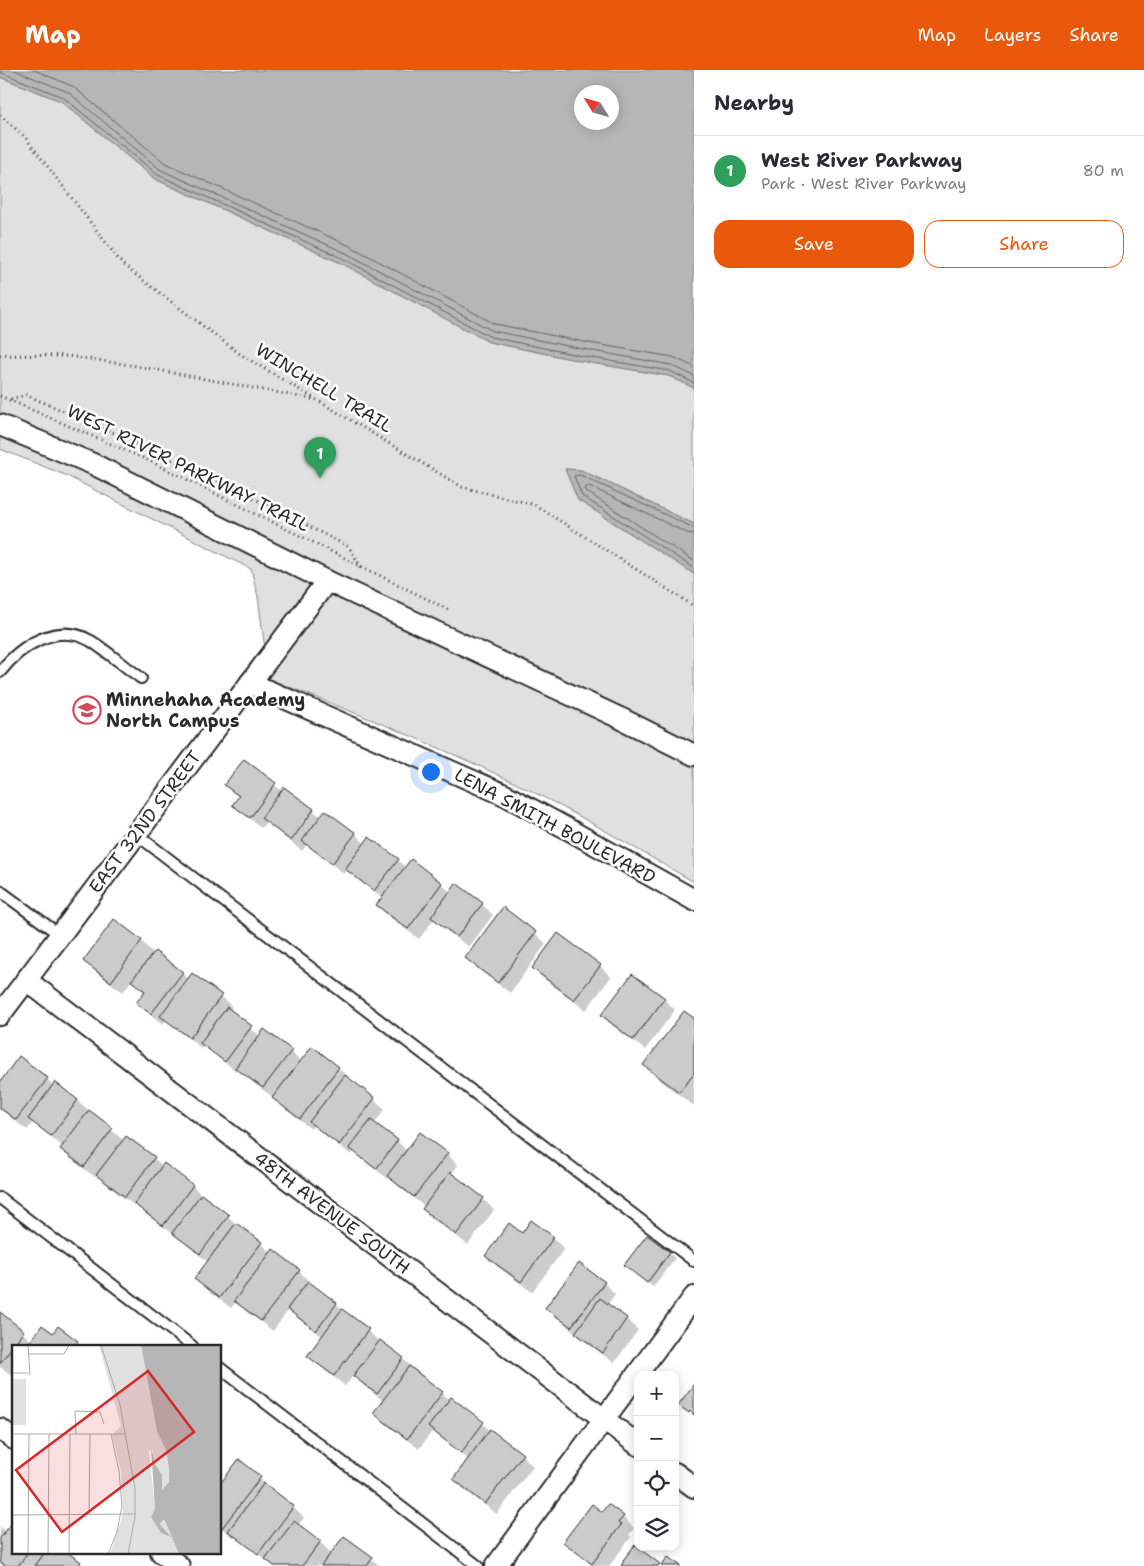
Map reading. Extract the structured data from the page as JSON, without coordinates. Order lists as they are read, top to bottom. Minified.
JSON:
{"streets":{"street":["EAST 32ND STREET","LENA SMITH BOULEVARD","48TH AVENUE SOUTH"],"path":["WINCHELL TRAIL","WEST RIVER PARKWAY TRAIL"]},"crossings":[["EAST 32ND STREET","LENA SMITH BOULEVARD"],["EAST 32ND STREET","48TH AVENUE SOUTH"]],"places":{"school or university":["Minnehaha Academy North Campus"]},"north":"top left","page":{"header":"Map","nav":["Map","Layers","Share"],"heading":"Nearby","list":[{"mark":"1","name":"West River Parkway","note":"Park · West River Parkway","value":"80 m"}],"buttons":["Save","Share"],"pins":"1","map_buttons":["+","−"]}}
